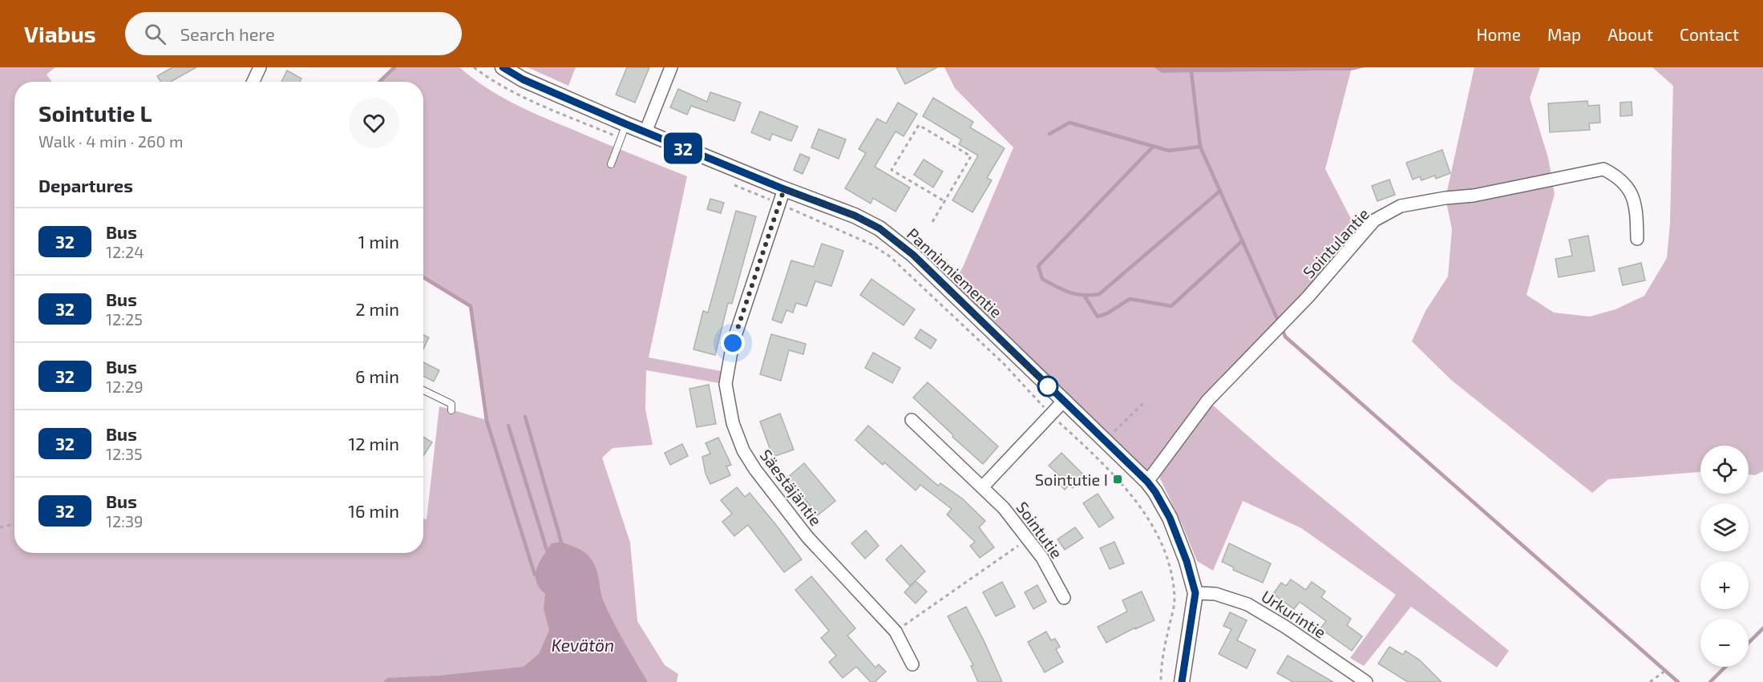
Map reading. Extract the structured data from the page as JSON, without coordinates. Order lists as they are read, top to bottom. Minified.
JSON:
{"streets":{"street":["Sointulantie","Panninniementie","Säestäjäntie","Sointutie","Urkurintie"]},"crossings":[["Sointulantie","Panninniementie"],["Panninniementie","Säestäjäntie"],["Panninniementie","Urkurintie"]],"water":["Kevätön"],"places":{"transit":["Sointutie I"]},"lines":["bus line 32"],"page":{"header":"Viabus","search":"Search here","nav":["Home","Map","About","Contact"],"on_map":"32","heading":[["Sointutie L","Walk · 4 min · 260 m"],"Departures"],"list":[{"mark":"32","name":"Bus","note":"12:24","value":"1 min"},{"mark":"32","name":"Bus","note":"12:25","value":"2 min"},{"mark":"32","name":"Bus","note":"12:29","value":"6 min"},{"mark":"32","name":"Bus","note":"12:35","value":"12 min"},{"mark":"32","name":"Bus","note":"12:39","value":"16 min"}],"map_buttons":["+","−"]}}
